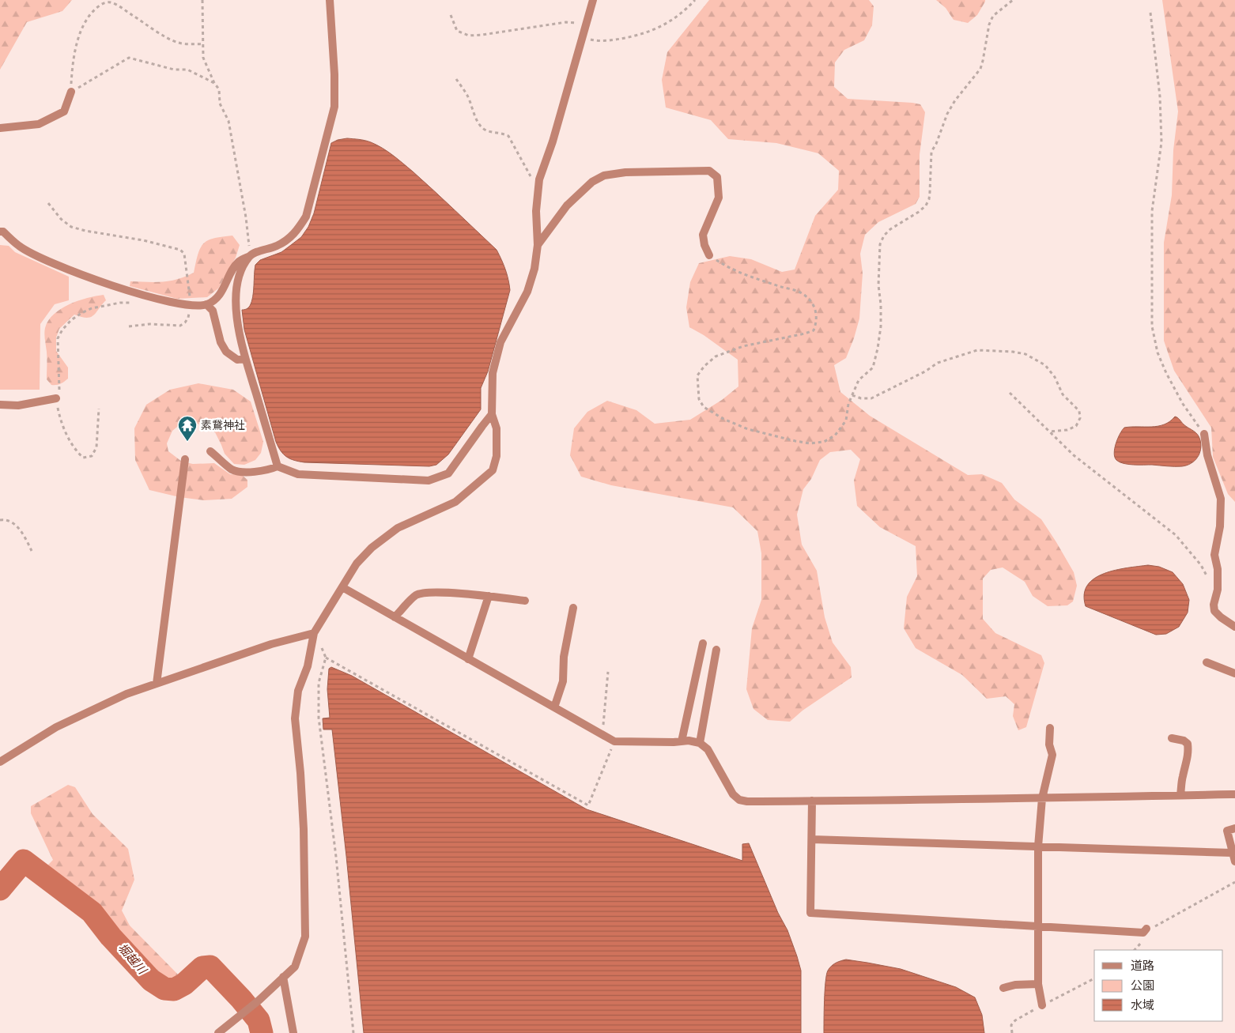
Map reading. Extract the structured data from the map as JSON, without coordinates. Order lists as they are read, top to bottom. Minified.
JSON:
{"water":["堀越川"],"places":{"temple":["素鵞神社"]},"legend":["道路","公園","水域"]}
